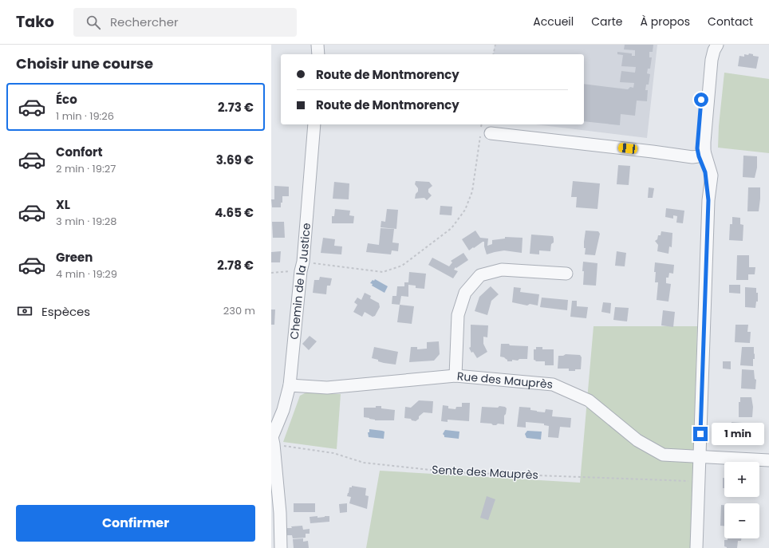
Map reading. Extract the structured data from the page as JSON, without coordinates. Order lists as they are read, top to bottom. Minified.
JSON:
{"streets":{"street":["Chemin de la Justice","Rue des Mauprès"],"path":["Sente des Mauprès"]},"crossings":[["Chemin de la Justice","Rue des Mauprès"],["Chemin de la Justice","Sente des Mauprès"]],"page":{"header":"Tako","search":"Rechercher","nav":["Accueil","Carte","À propos","Contact"],"heading":"Choisir une course","banner":["Route de Montmorency","Route de Montmorency"],"list":[{"name":"Éco","note":"1 min · 19:26","value":"2.73 €"},{"name":"Confort","note":"2 min · 19:27","value":"3.69 €"},{"name":"XL","note":"3 min · 19:28","value":"4.65 €"},{"name":"Green","note":"4 min · 19:29","value":"2.78 €"}],"pay":["Espèces","230 m"],"bubble":"1 min","map_buttons":["+","−"],"buttons":"Confirmer"}}
